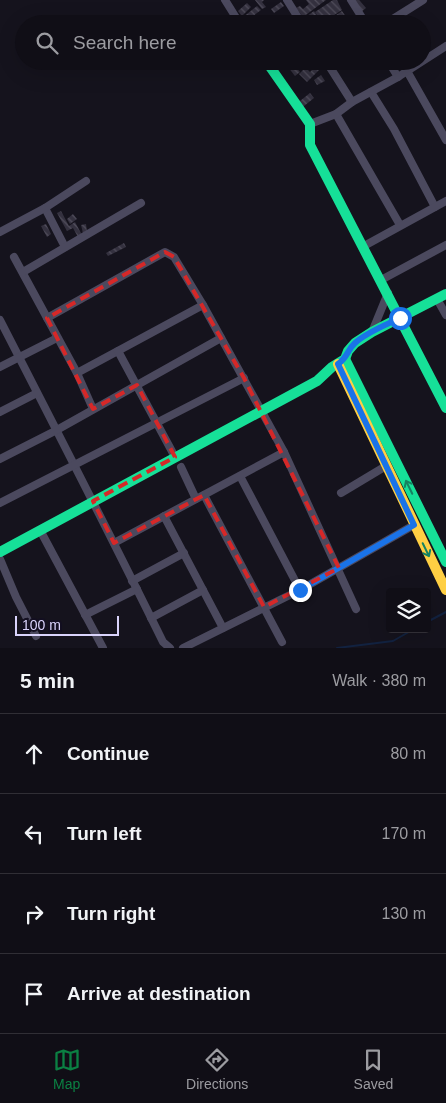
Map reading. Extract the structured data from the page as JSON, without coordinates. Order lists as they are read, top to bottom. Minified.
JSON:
{"scale_bar":"100 m","page":{"search":"Search here","scale":"100 m","heading":["5 min","Walk · 380 m"],"list":[["Continue","80 m"],["Turn left","170 m"],["Turn right","130 m"],"Arrive at destination"],"nav":["Map","Directions","Saved"]}}
